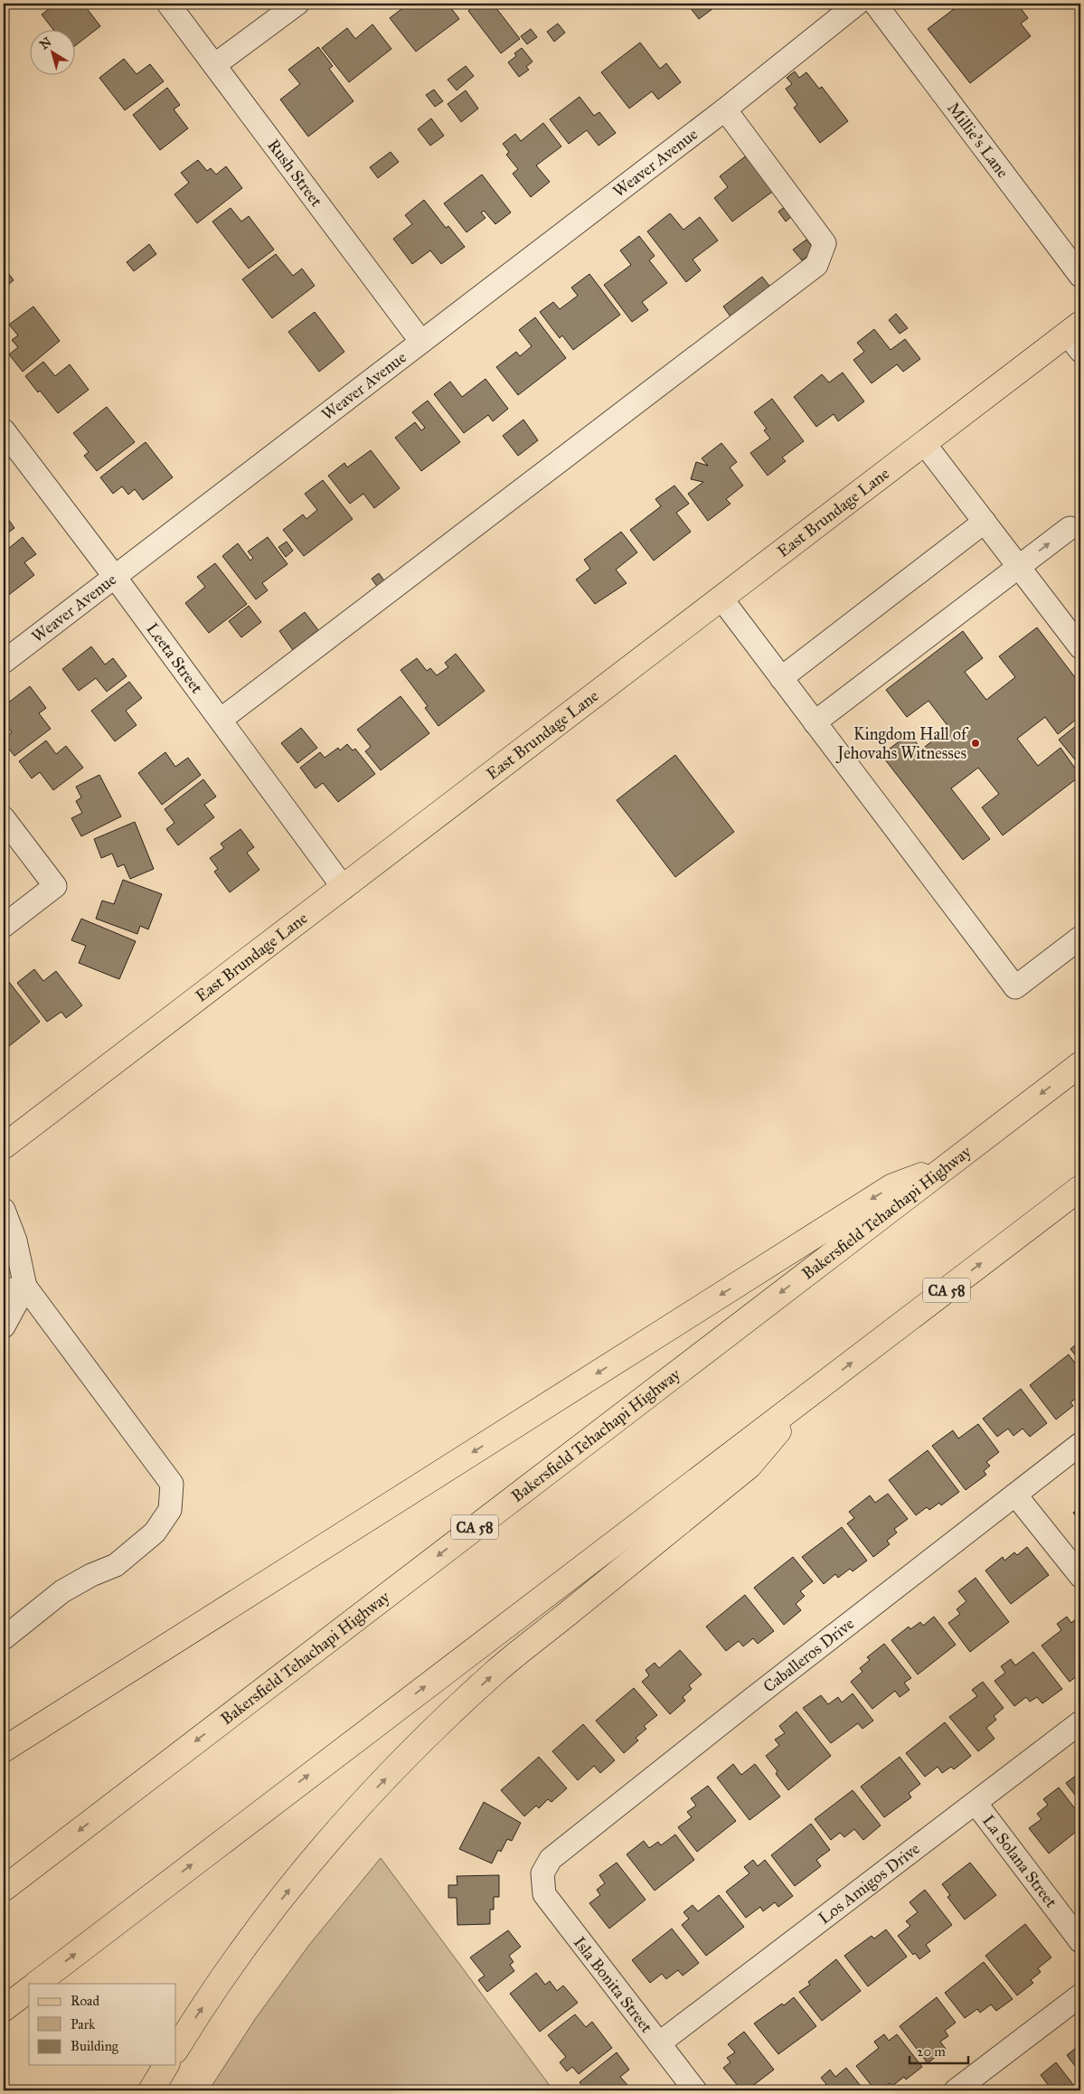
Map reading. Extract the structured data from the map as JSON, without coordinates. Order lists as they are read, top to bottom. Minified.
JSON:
{"streets":{"main road":["East Brundage Lane","Bakersfield Tehachapi Highway","CA 58"],"street":["Millie's Lane","Weaver Avenue","Rush Street","Leeta Street","Caballeros Drive","La Solana Street","Los Amigos Drive","Isla Bonita Street"]},"crossings":[["Weaver Avenue","Rush Street"],["Weaver Avenue","Leeta Street"],["East Brundage Lane","Leeta Street"],["Caballeros Drive","Isla Bonita Street"],["La Solana Street","Los Amigos Drive"],["Los Amigos Drive","Isla Bonita Street"]],"places":["Kingdom Hall of Jehovahs Witnesses"],"legend":["Road","Park","Building"],"scale_bar":"20 m","north":"top left"}
